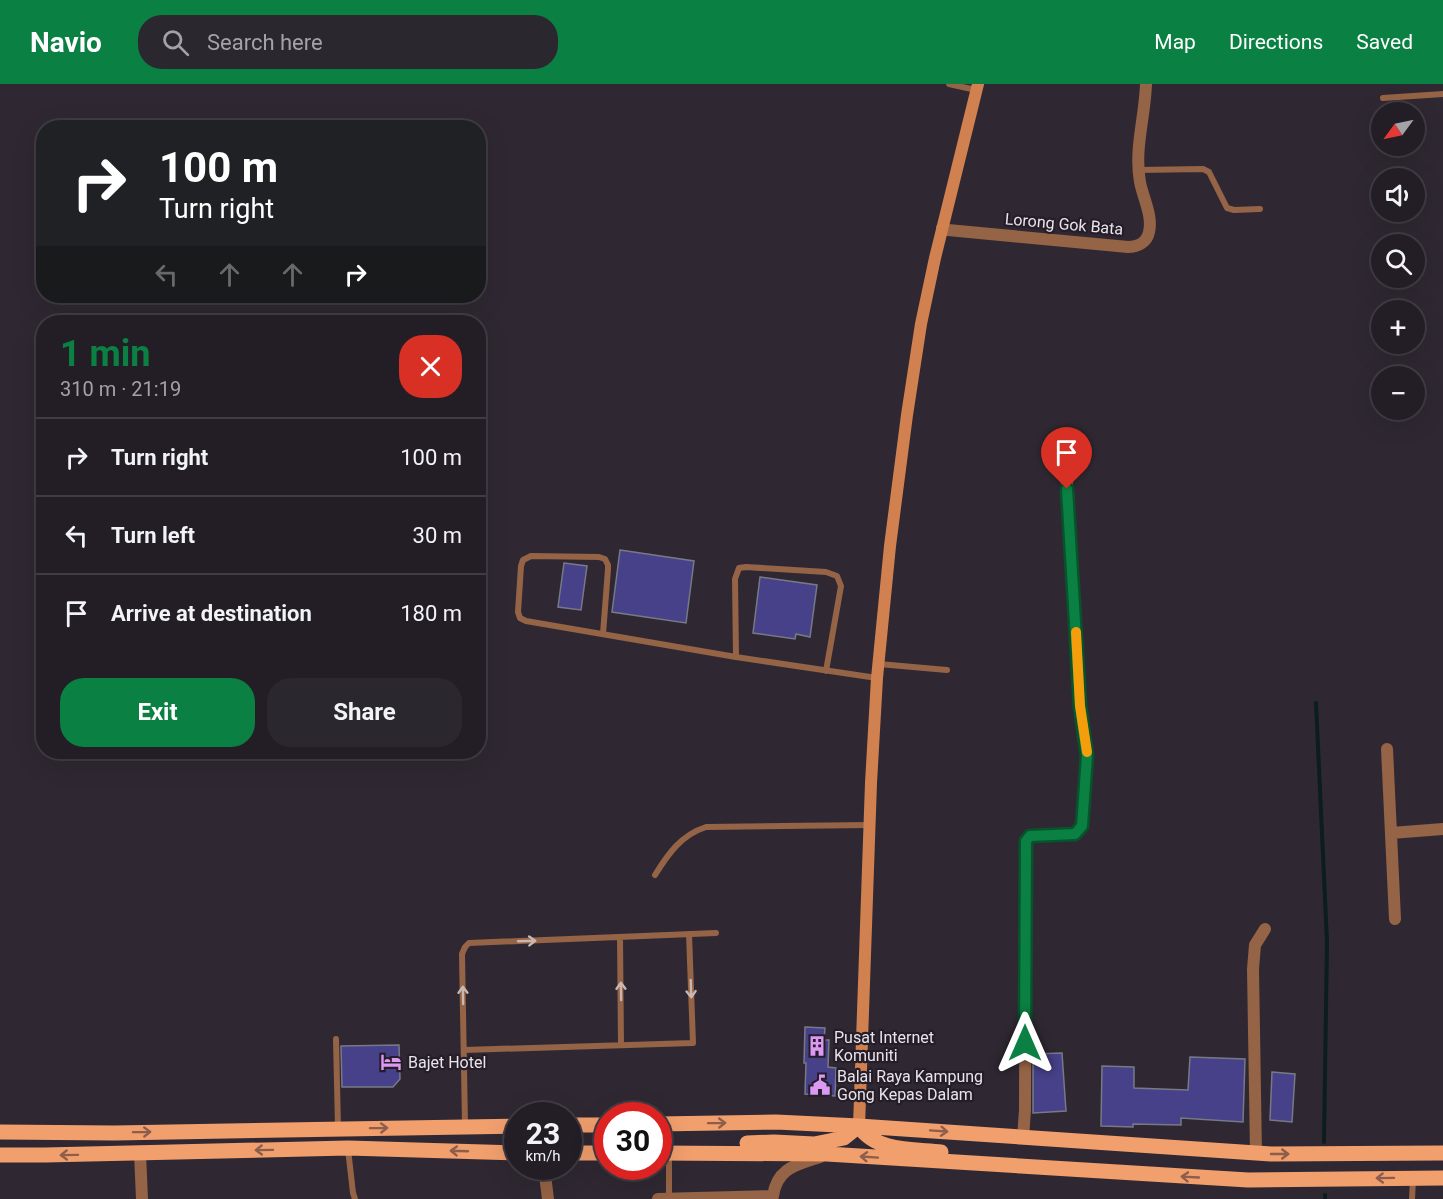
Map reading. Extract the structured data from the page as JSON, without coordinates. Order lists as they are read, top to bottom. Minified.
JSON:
{"streets":{"street":["Lorong Gok Bata"]},"places":{"building":["Pusat Internet Komuniti"],"hotel":["Bajet Hotel"],"public building":["Balai Raya Kampung Gong Kepas Dalam"]},"north":"bottom left","page":{"header":"Navio","search":"Search here","nav":["Map","Directions","Saved"],"map_buttons":["+","−"],"turn":["100 m","Turn right"],"heading":["1 min","310 m · 21:19"],"list":[{"name":"Turn right","value":"100 m"},{"name":"Turn left","value":"30 m"},{"name":"Arrive at destination","value":"180 m"}],"buttons":["Exit","Share"],"speed":"23 km/h","limit":"30"}}
